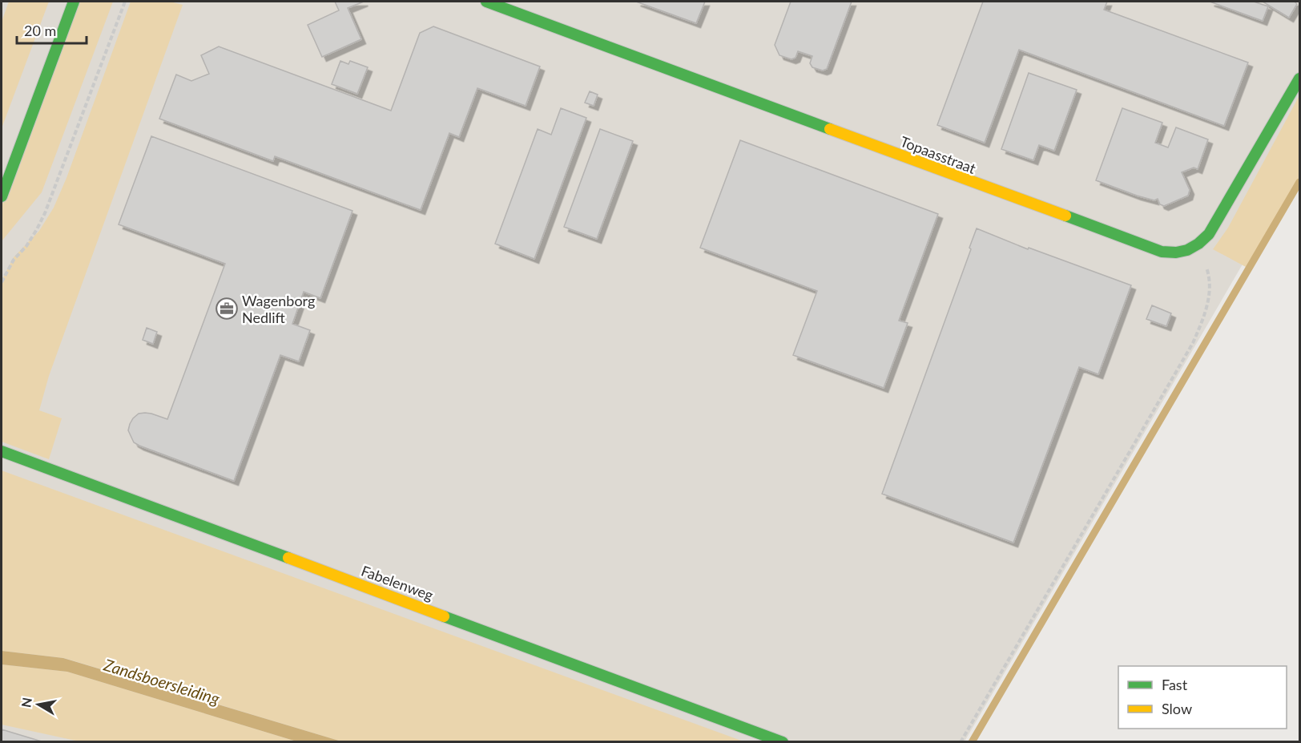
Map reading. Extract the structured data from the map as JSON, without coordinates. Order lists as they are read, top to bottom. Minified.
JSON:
{"streets":{"street":["Topaasstraat","Fabelenweg"]},"water":["Zandsboersleiding"],"places":{"office":["Wagenborg Nedlift"]},"legend":["Fast","Slow"],"scale_bar":"20 m","north":"left"}
